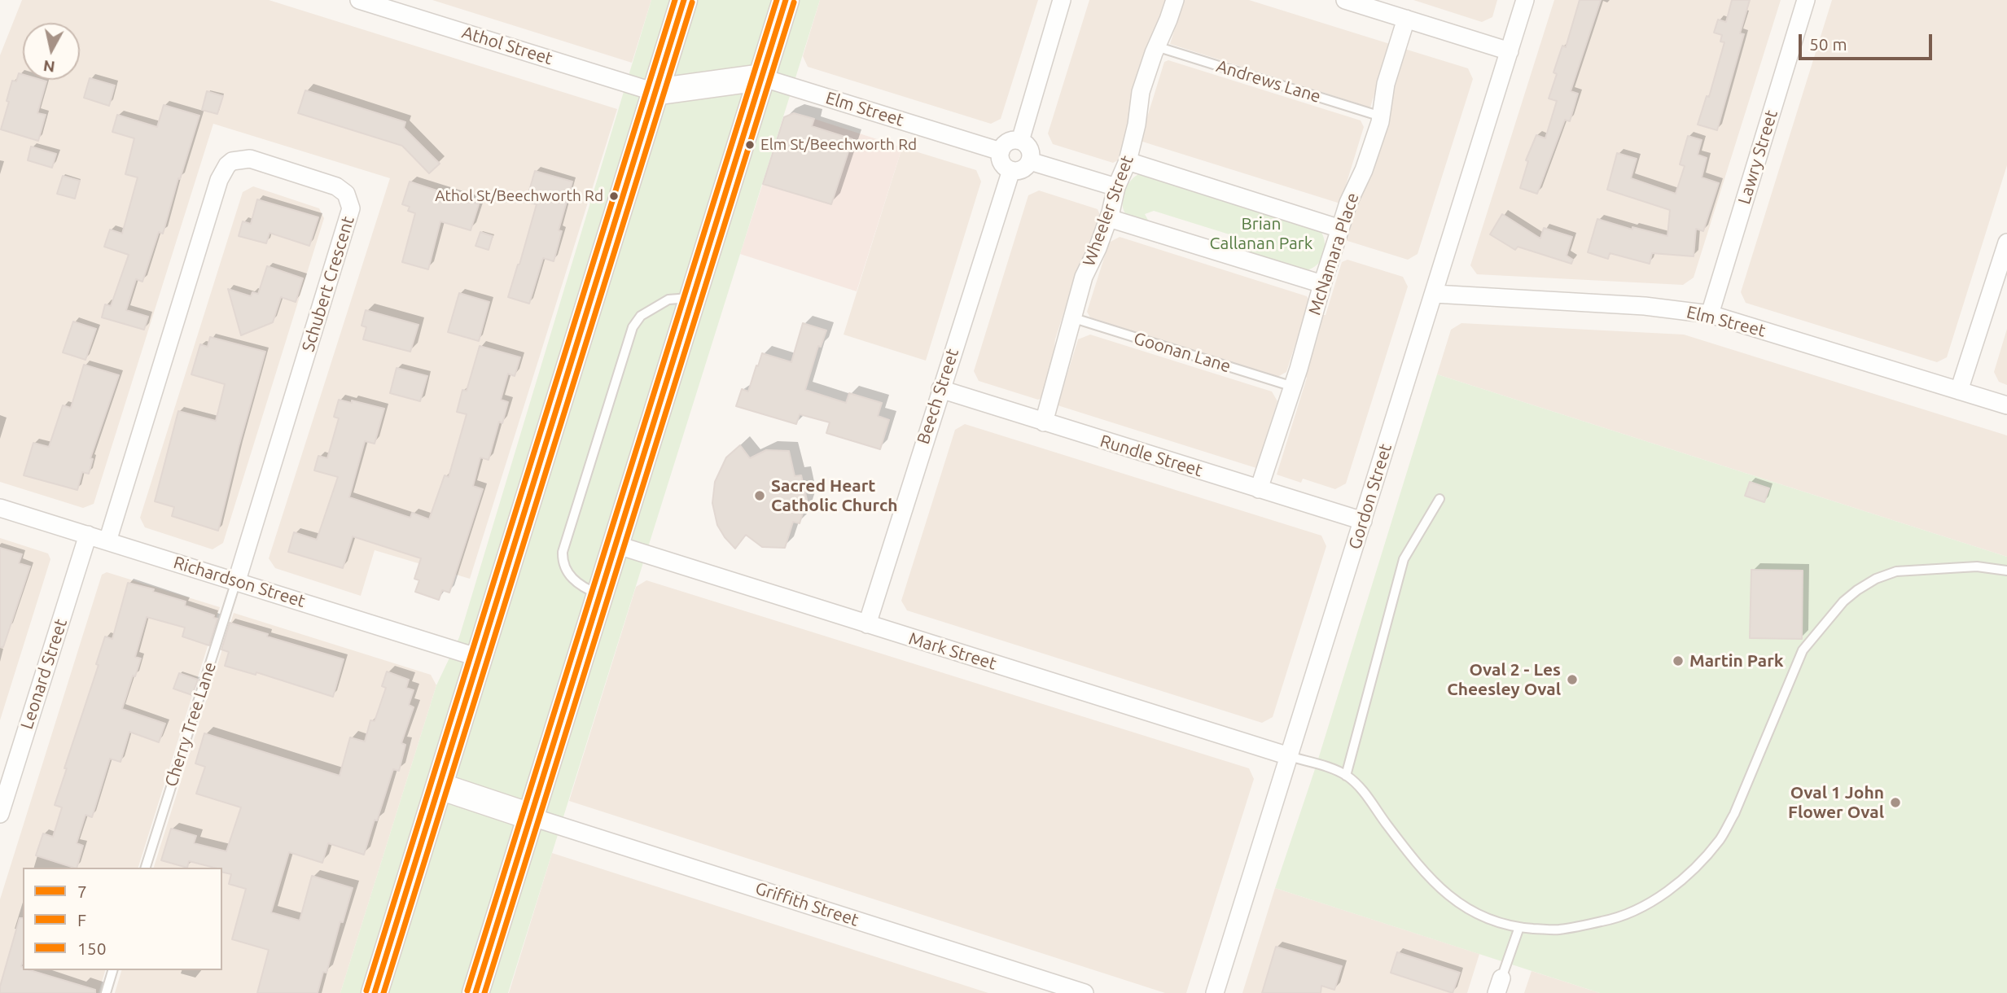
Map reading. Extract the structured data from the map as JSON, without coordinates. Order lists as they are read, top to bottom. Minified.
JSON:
{"streets":{"street":["Athol Street","Elm Street","Lawry Street","Wheeler Street","McNamara Place","Schubert Crescent","Beech Street","Rundle Street","Gordon Street","Richardson Street","Mark Street","Leonard Street","Griffith Street"],"lane":["Andrews Lane","Goonan Lane","Cherry Tree Lane"]},"crossings":[["Andrews Lane","Wheeler Street"],["Andrews Lane","McNamara Place"],["Elm Street","Lawry Street"],["Elm Street","Beech Street"],["Elm Street","Gordon Street"],["Wheeler Street","Goonan Lane"],["Wheeler Street","Rundle Street"],["McNamara Place","Goonan Lane"],["McNamara Place","Rundle Street"],["Schubert Crescent","Richardson Street"],["Schubert Crescent","Cherry Tree Lane"],["Beech Street","Rundle Street"],["Beech Street","Mark Street"],["Rundle Street","Gordon Street"],["Gordon Street","Mark Street"],["Richardson Street","Leonard Street"],["Richardson Street","Cherry Tree Lane"]],"parks":["Brian Callanan Park"],"places":["Elm St/Beechworth Rd","Athol St/Beechworth Rd","Sacred Heart Catholic Church","Martin Park","Oval 2 - Les Cheesley Oval","Oval 1 John Flower Oval"],"lines":["transit line 7","transit line 150","transit line F"],"legend":["7","F","150"],"scale_bar":"50 m","north":"bottom"}
